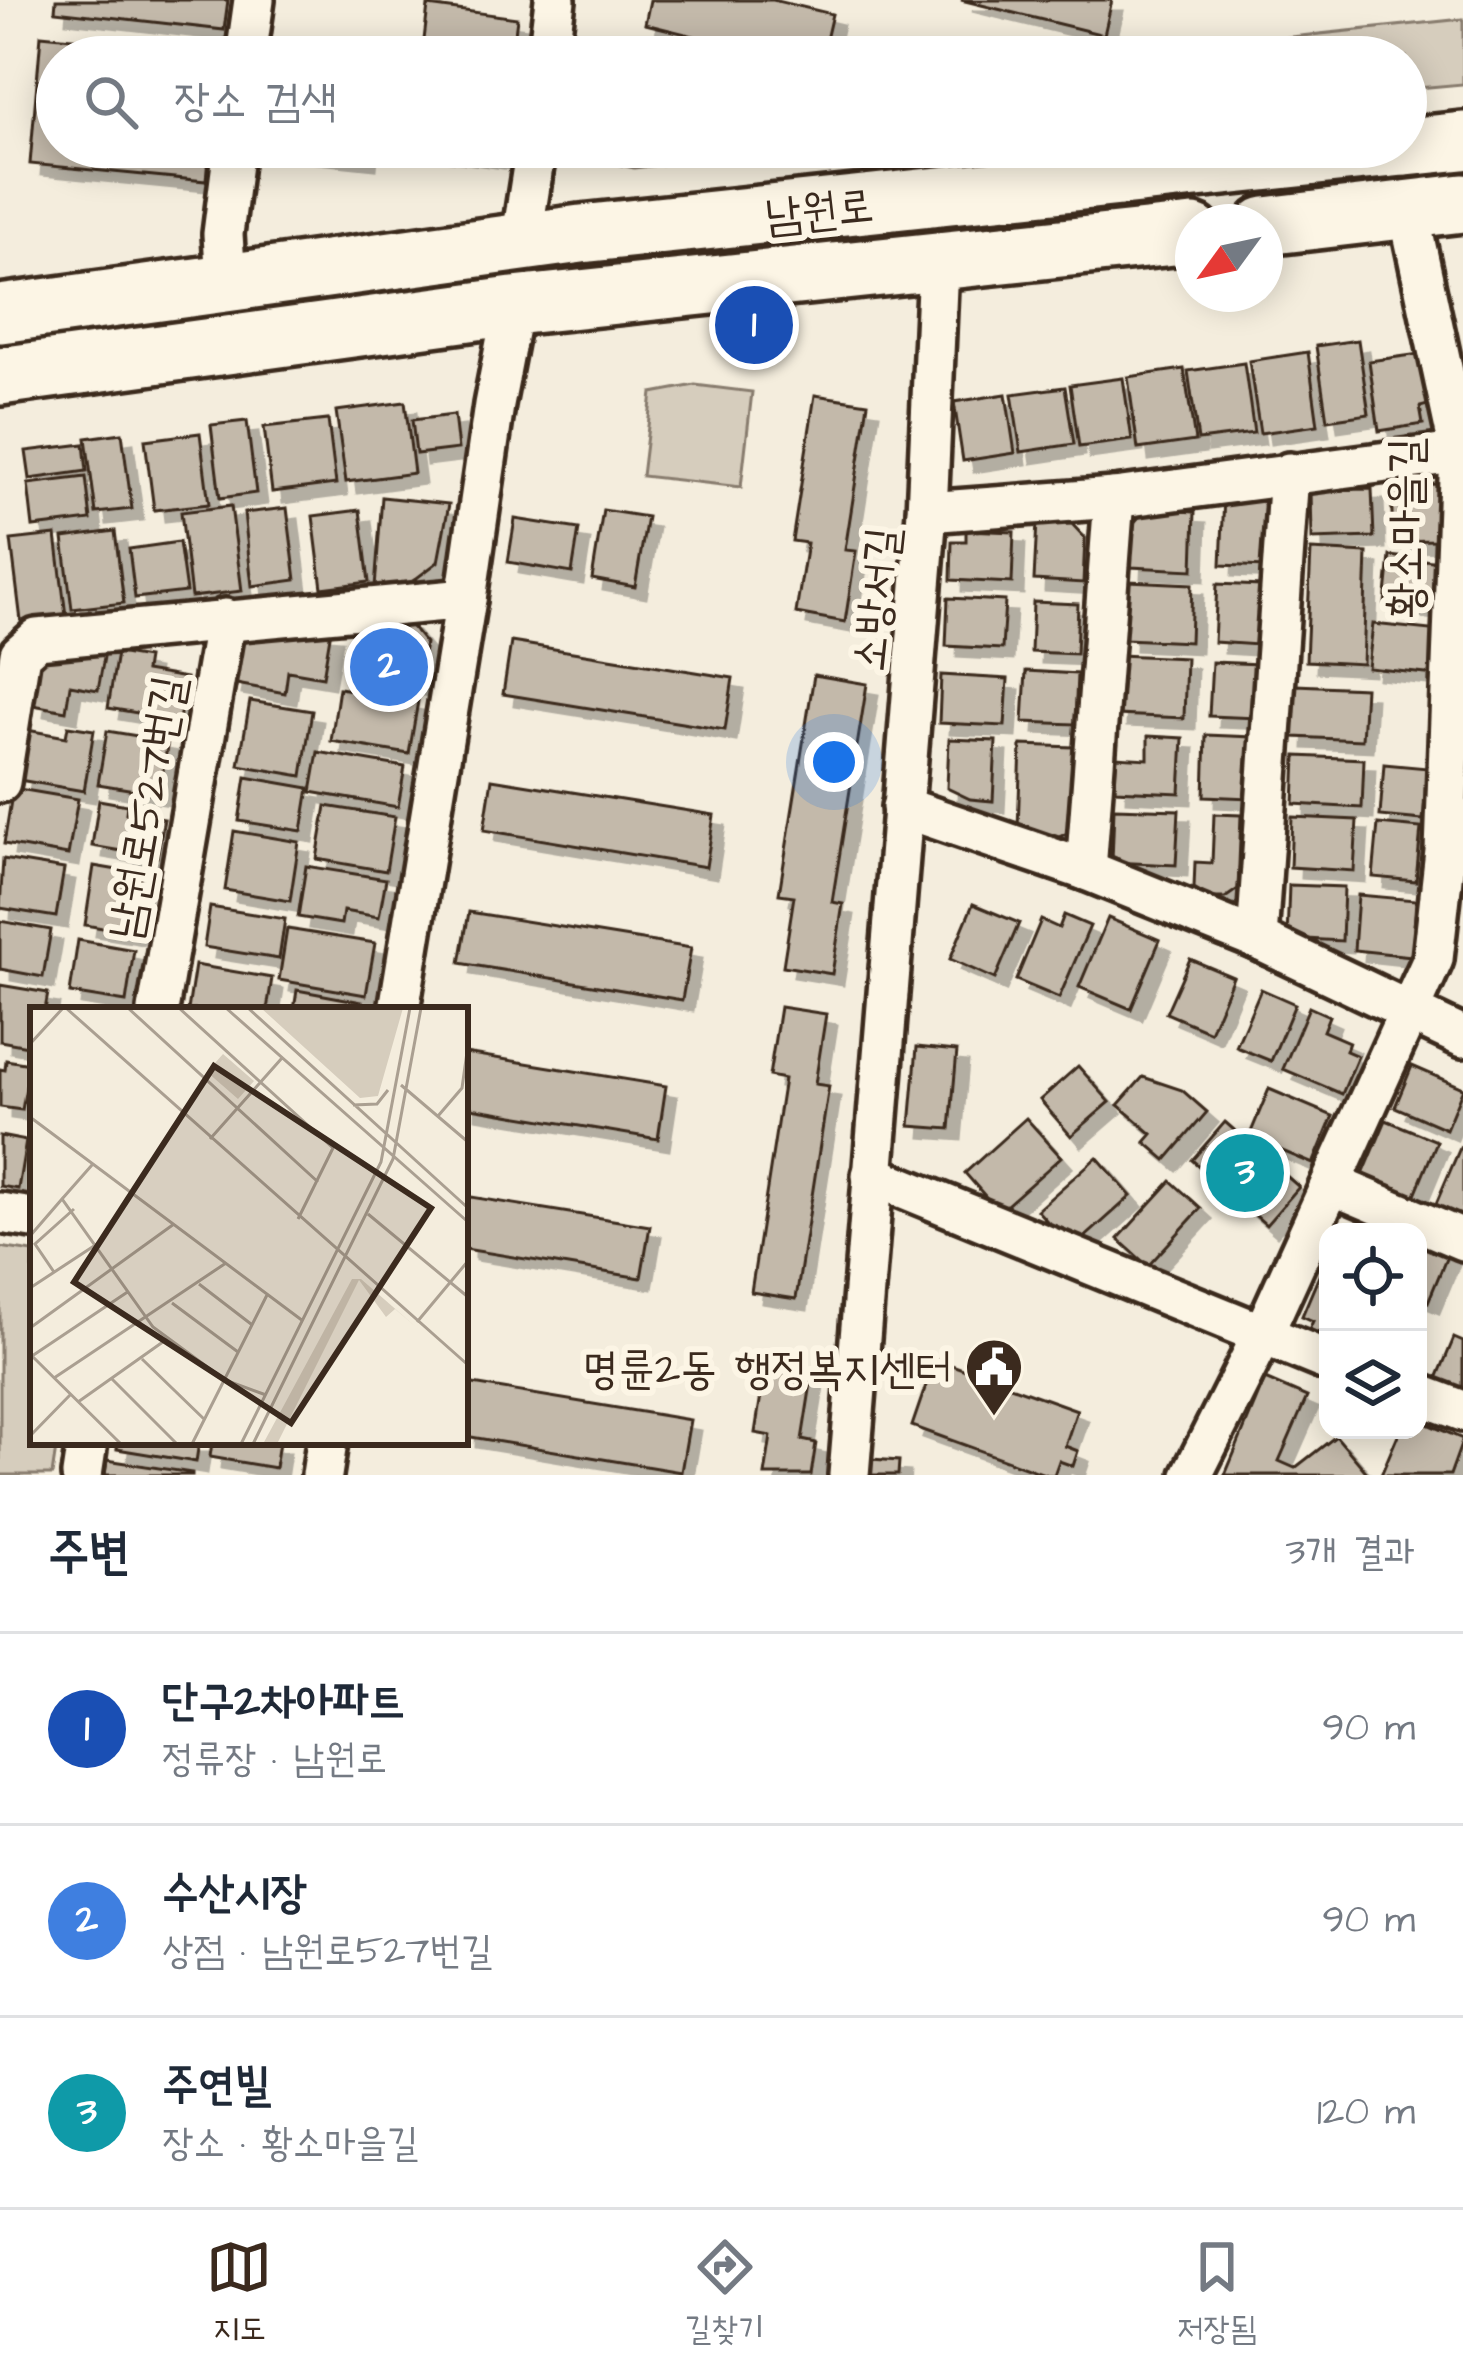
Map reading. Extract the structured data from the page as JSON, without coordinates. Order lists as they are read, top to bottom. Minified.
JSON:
{"streets":{"street":["남원로","황소마을길","소방서길","남원로527번길"]},"crossings":[["황소마을길","소방서길"]],"places":{"public building":["명륜2동 행정복지센터"]},"north":"bottom left","page":{"search":"장소 검색","pins":["1","2","3"],"heading":["주변","3개 결과"],"list":[{"mark":"1","name":"단구2차아파트","note":"정류장 · 남원로","value":"90 m"},{"mark":"2","name":"수산시장","note":"상점 · 남원로527번길","value":"90 m"},{"mark":"3","name":"주연빌","note":"장소 · 황소마을길","value":"120 m"}],"nav":["지도","길찾기","저장됨"]}}
